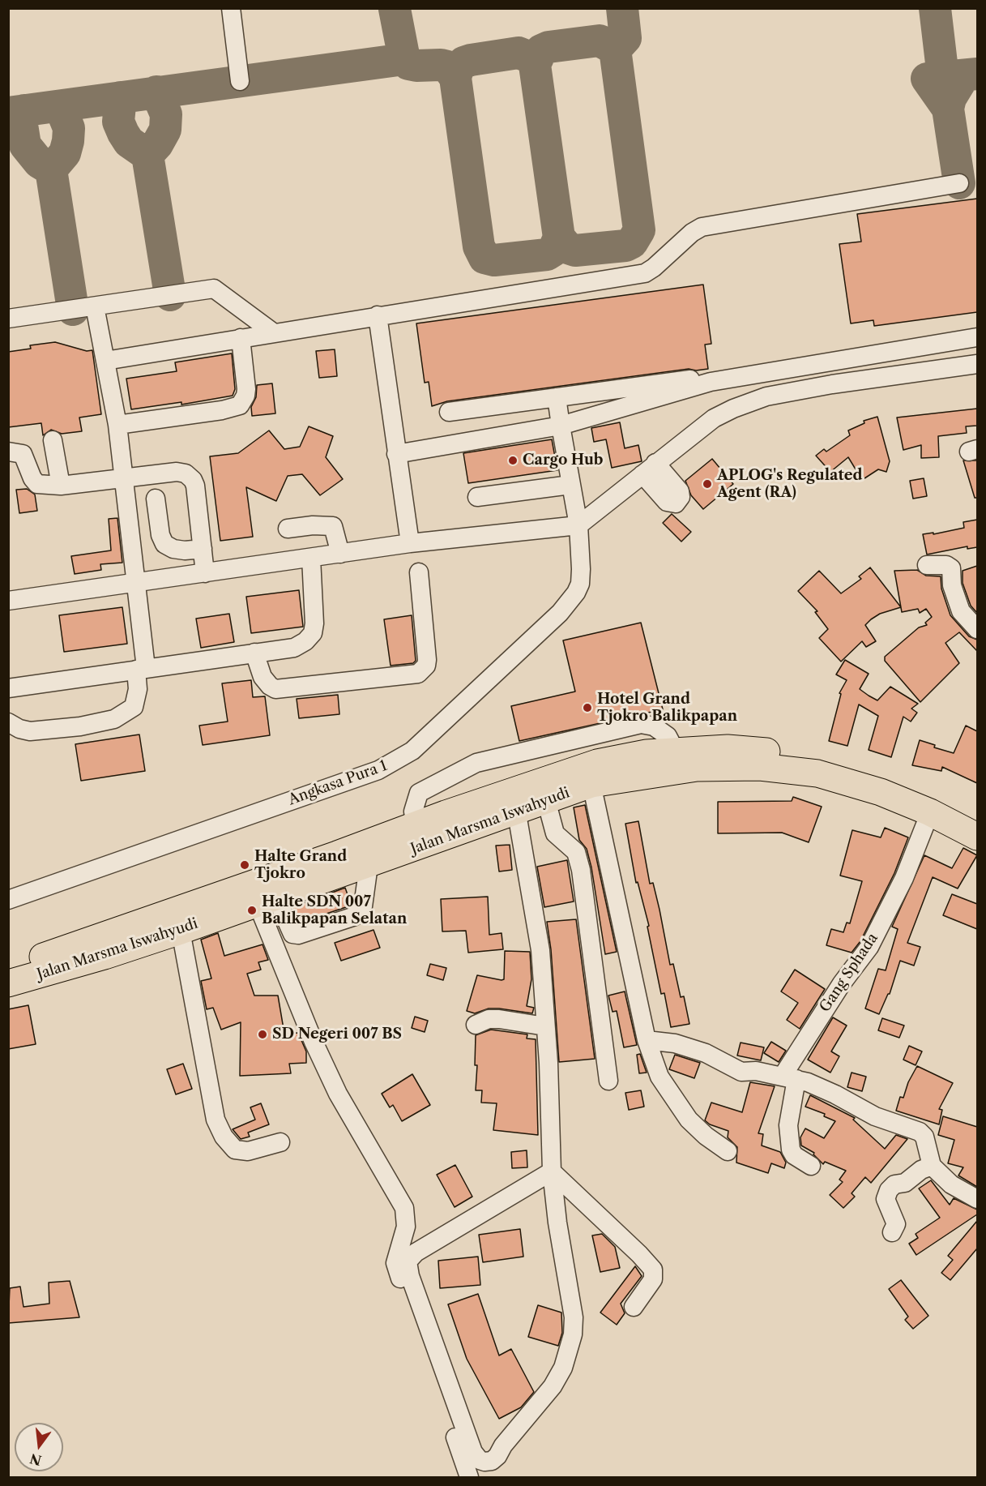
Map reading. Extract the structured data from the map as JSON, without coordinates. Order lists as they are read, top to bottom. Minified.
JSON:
{"streets":{"highway":["Jalan Marsma Iswahyudi"],"street":["Angkasa Pura 1","Gang Sphada"]},"crossings":[["Jalan Marsma Iswahyudi","Gang Sphada"]],"places":["Cargo Hub","APLOG's Regulated Agent (RA)","Hotel Grand Tjokro Balikpapan","Halte Grand Tjokro","Halte SDN 007 Balikpapan Selatan","SD Negeri 007 BS"],"north":"bottom"}
